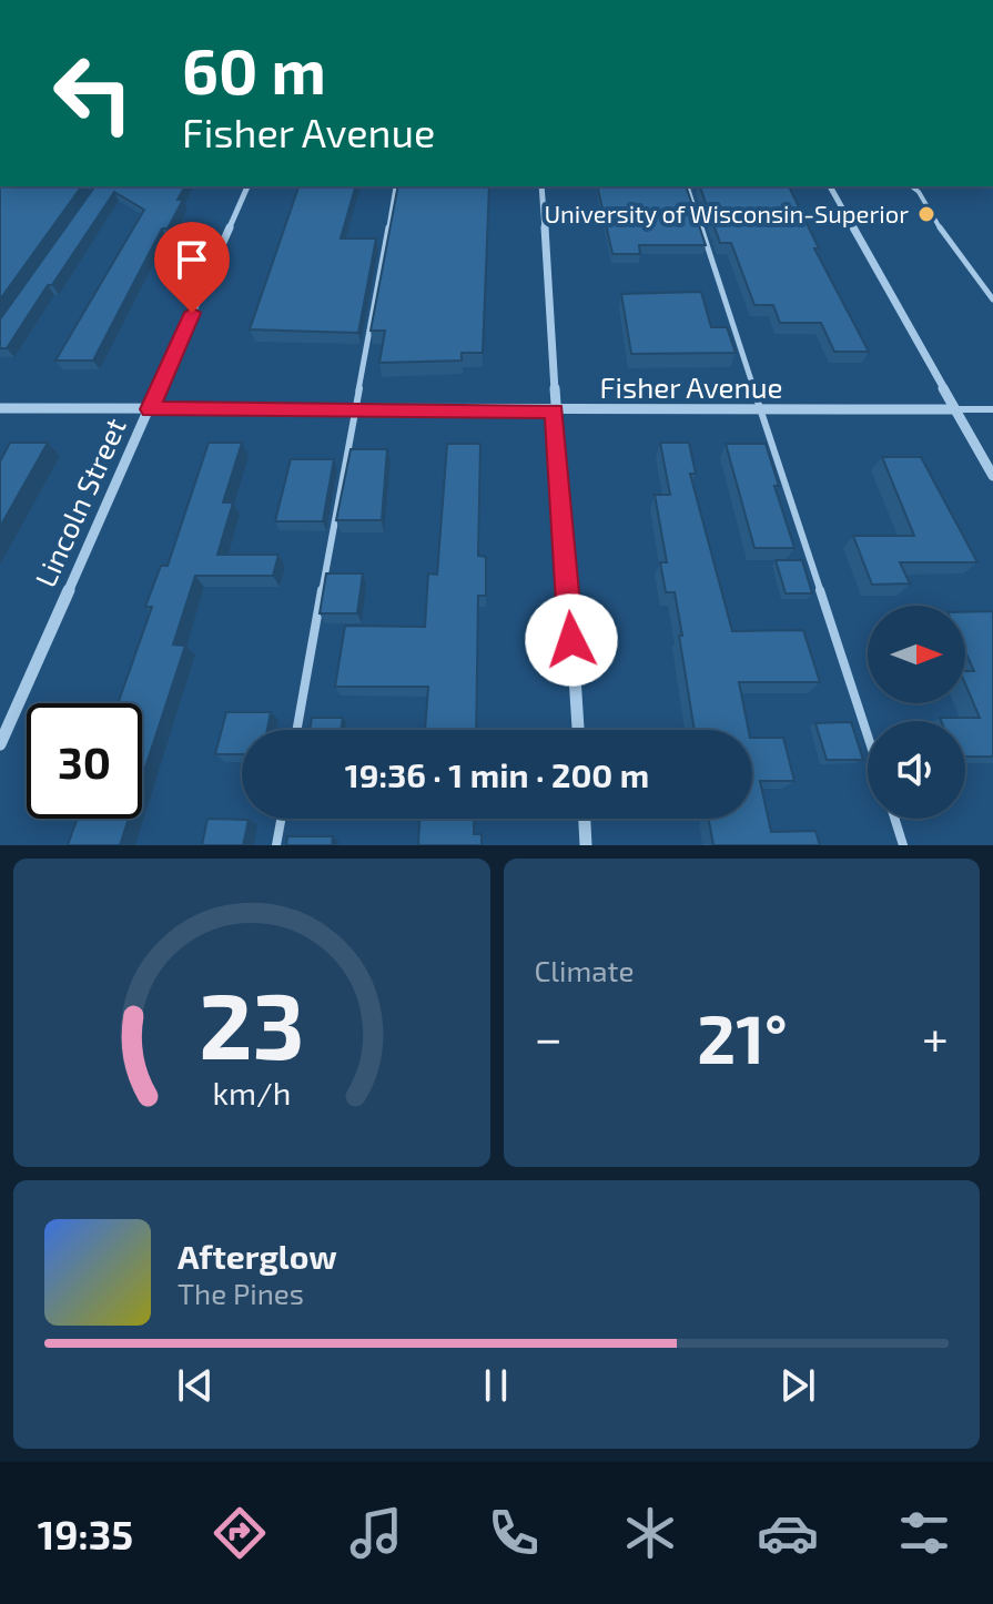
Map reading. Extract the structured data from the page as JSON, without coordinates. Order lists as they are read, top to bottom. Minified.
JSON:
{"streets":{"street":["Fisher Avenue","Lincoln Street"]},"crossings":[["Fisher Avenue","Lincoln Street"]],"places":["University of Wisconsin-Superior"],"north":"right","page":{"turn":["60 m","Fisher Avenue"],"limit":"30","trip":"19:36 · 1 min · 200 m","tile":"Climate","heat":["−","21°","+"],"song":["Afterglow","The Pines"],"tabs":"19:35","gauge":["23","km/h"]}}
